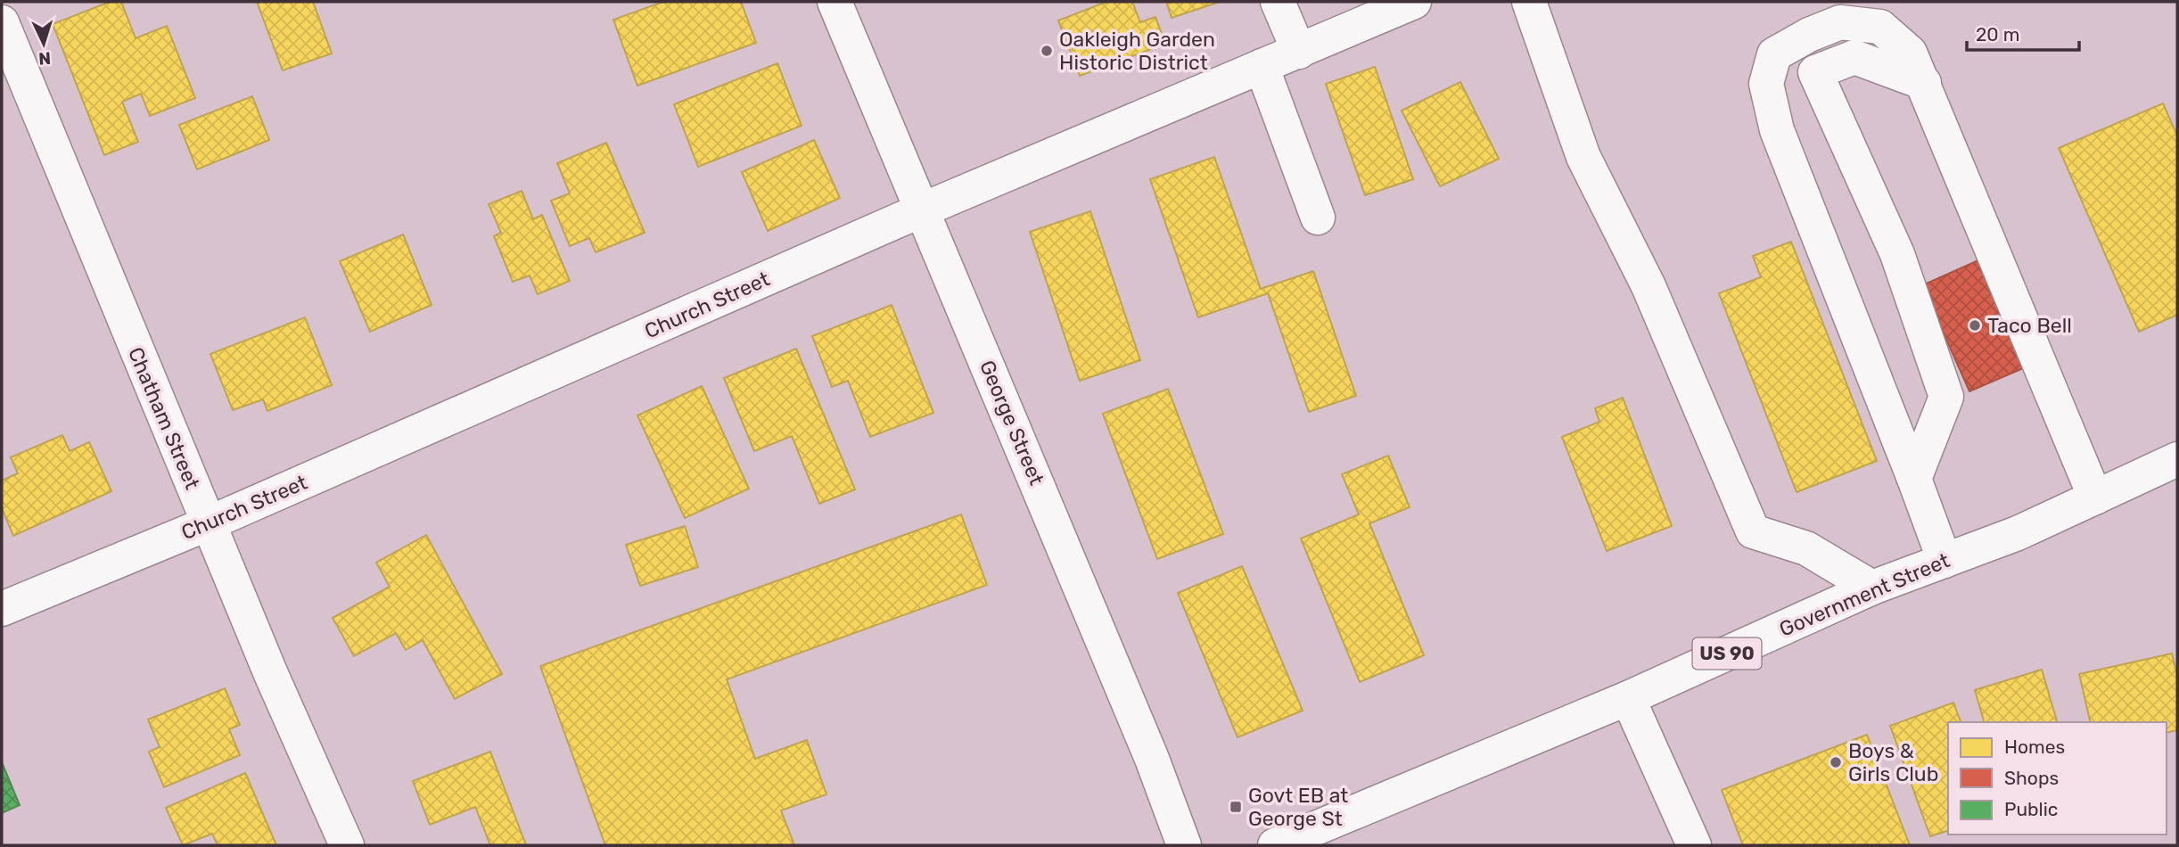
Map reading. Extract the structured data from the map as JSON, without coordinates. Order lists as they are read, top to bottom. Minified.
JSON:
{"streets":{"street":["Church Street","Chatham Street","George Street","Government Street","US 90"]},"crossings":[["Church Street","Chatham Street"],["Church Street","George Street"]],"places":{"other":["Oakleigh Garden Historic District","Taco Bell","Boys & Girls Club"],"transit":["Govt EB at George St"]},"legend":["Homes","Shops","Public"],"scale_bar":"20 m","north":"bottom"}
